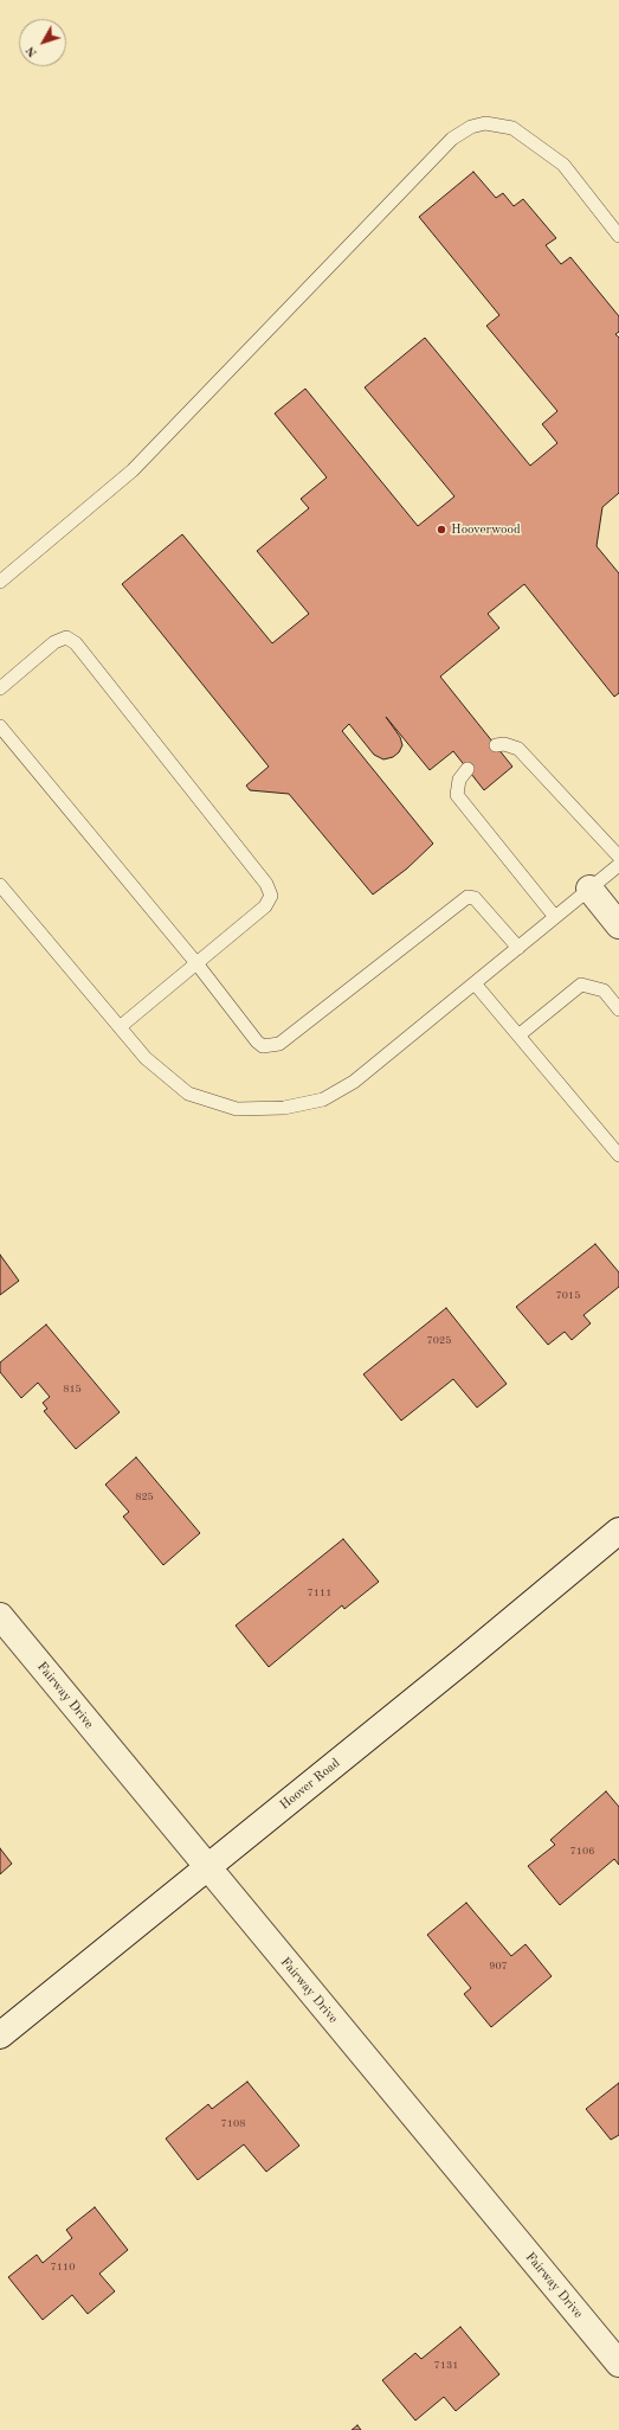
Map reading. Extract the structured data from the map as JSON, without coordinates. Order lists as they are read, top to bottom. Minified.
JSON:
{"streets":{"street":["Fairway Drive","Hoover Road"]},"crossings":[["Fairway Drive","Hoover Road"]],"places":["Hooverwood"],"house_numbers":["7015","7025","815","825","7111","7106","907","7108","7110","7131"],"north":"bottom left"}
